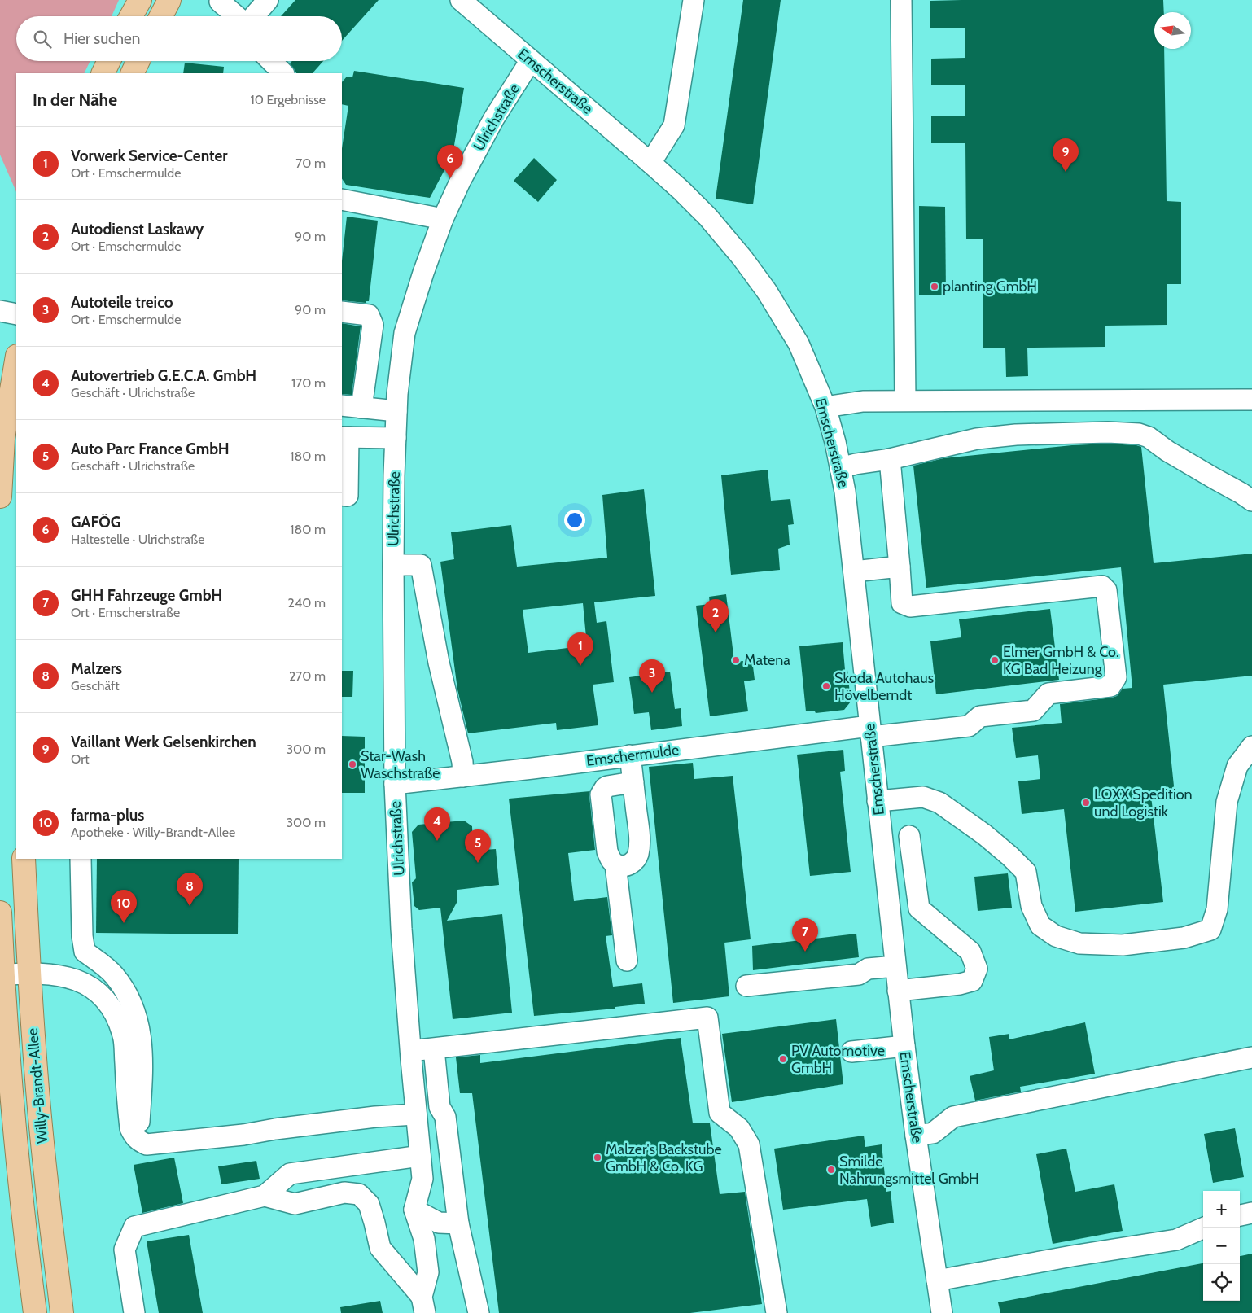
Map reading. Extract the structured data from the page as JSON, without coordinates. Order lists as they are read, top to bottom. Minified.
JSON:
{"streets":{"main road":["Willy-Brandt-Allee"],"street":["Emscherstraße","Ulrichstraße","Emschermulde"]},"crossings":[["Emscherstraße","Ulrichstraße"],["Emscherstraße","Emschermulde"],["Ulrichstraße","Emschermulde"]],"places":["planting GmbH","Matena","Elmer GmbH & Co. KG Bad Heizung","Skoda Autohaus Hövelberndt","Star-Wash Waschstraße","LOXX Spedition und Logistik","PV Automotive GmbH","Malzer's Backstube GmbH & Co. KG","Smilde Nahrungsmittel GmbH"],"north":"left","page":{"search":"Hier suchen","heading":["In der Nähe","10 Ergebnisse"],"list":[{"mark":"1","name":"Vorwerk Service-Center","note":"Ort · Emschermulde","value":"70 m"},{"mark":"2","name":"Autodienst Laskawy","note":"Ort · Emschermulde","value":"90 m"},{"mark":"3","name":"Autoteile treico","note":"Ort · Emschermulde","value":"90 m"},{"mark":"4","name":"Autovertrieb G.E.C.A. GmbH","note":"Geschäft · Ulrichstraße","value":"170 m"},{"mark":"5","name":"Auto Parc France GmbH","note":"Geschäft · Ulrichstraße","value":"180 m"},{"mark":"6","name":"GAFÖG","note":"Haltestelle · Ulrichstraße","value":"180 m"},{"mark":"7","name":"GHH Fahrzeuge GmbH","note":"Ort · Emscherstraße","value":"240 m"},{"mark":"8","name":"Malzers","note":"Geschäft","value":"270 m"},{"mark":"9","name":"Vaillant Werk Gelsenkirchen","note":"Ort","value":"300 m"},{"mark":"10","name":"farma-plus","note":"Apotheke · Willy-Brandt-Allee","value":"300 m"}],"pins":["9","6","2","1","3","4","5","8","10","7"],"map_buttons":["+","−"]}}
